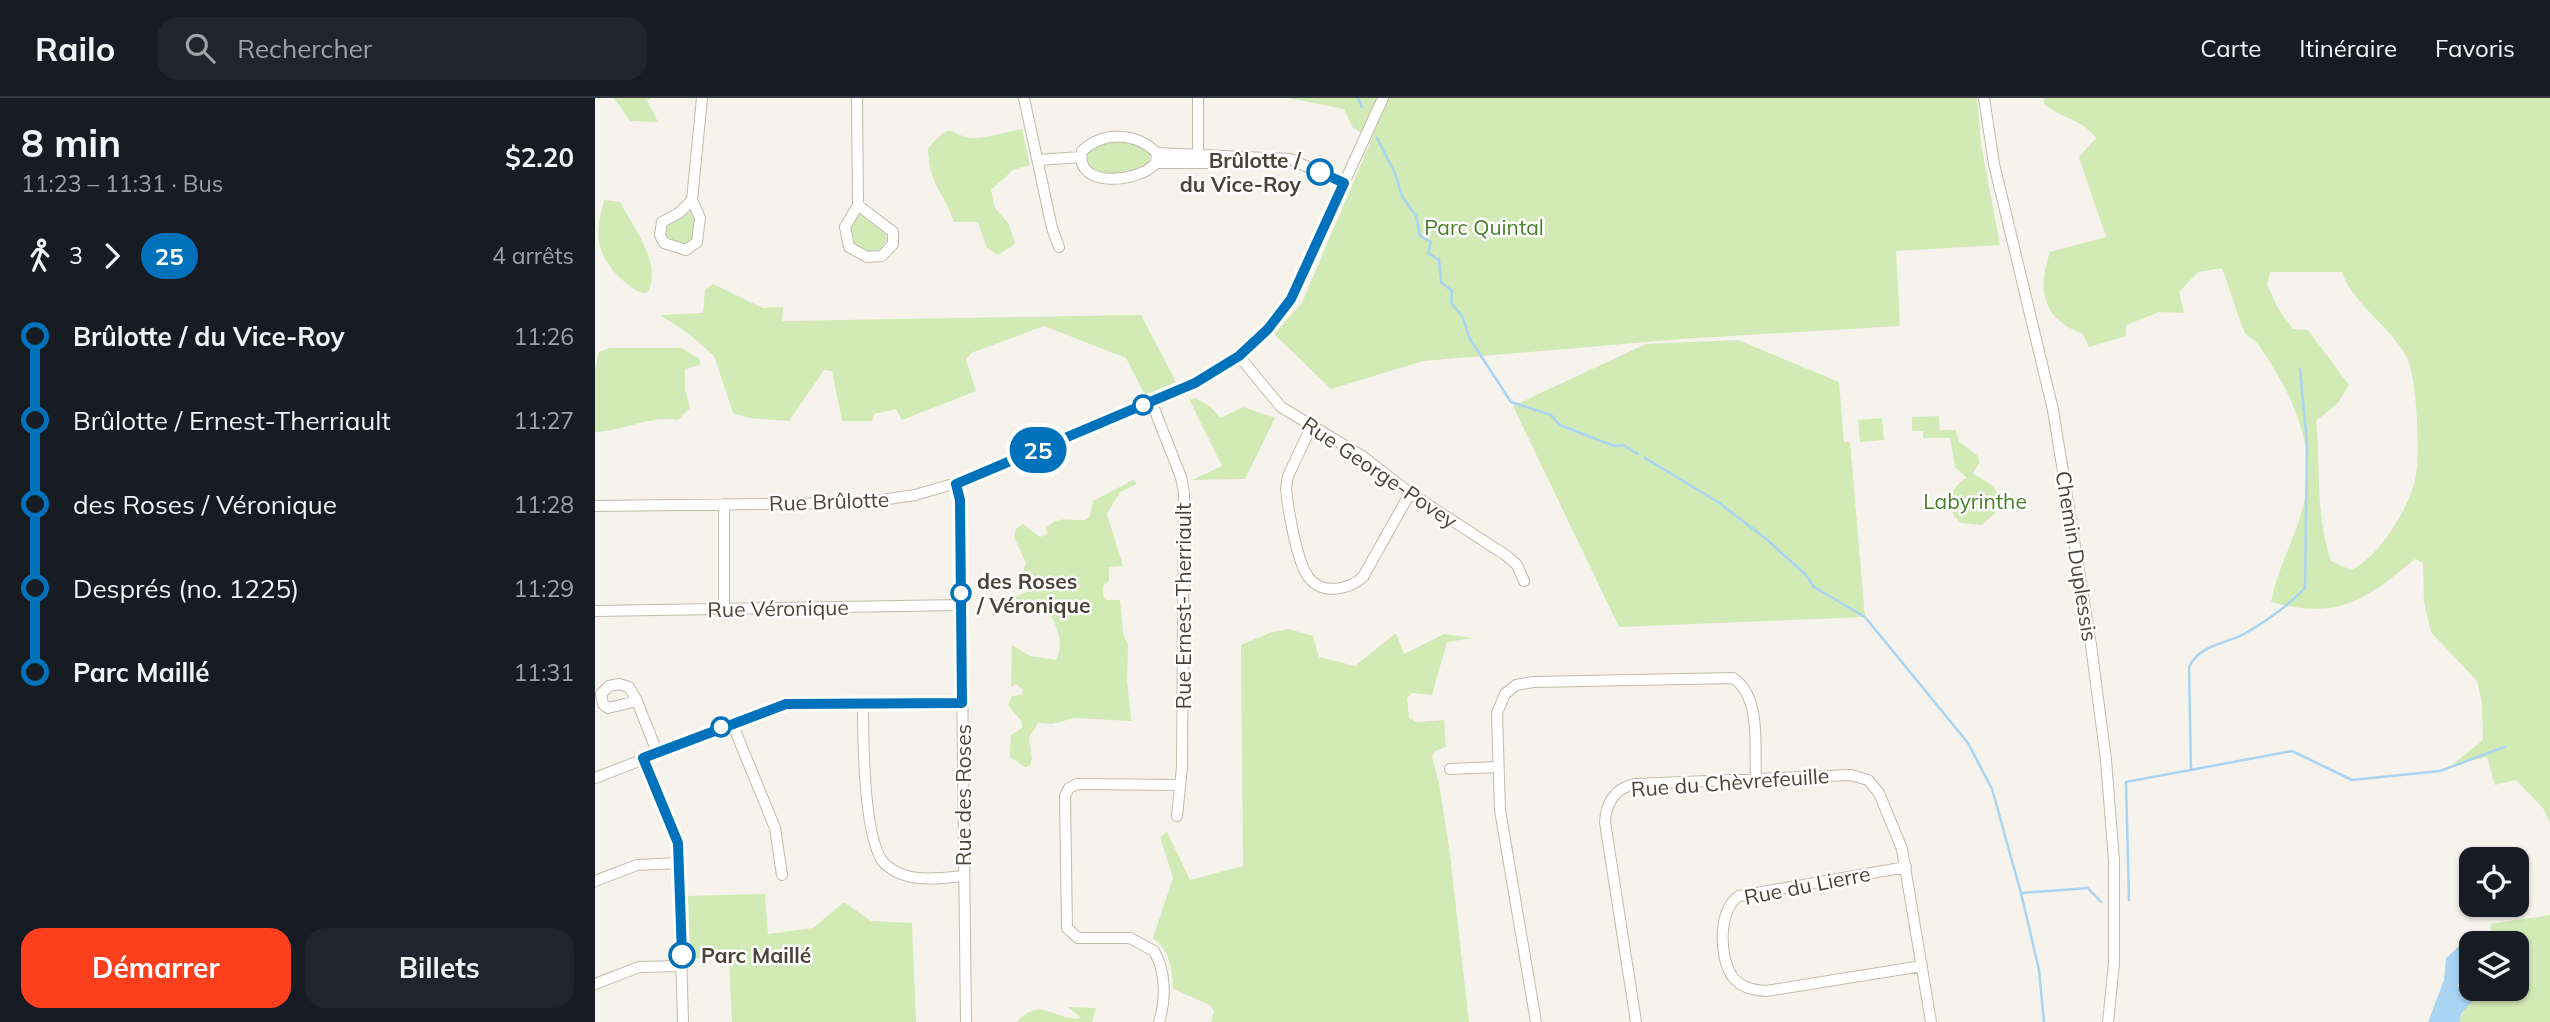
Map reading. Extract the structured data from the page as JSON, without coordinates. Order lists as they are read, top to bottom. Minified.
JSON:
{"streets":{"street":["Rue George-Povey","Rue Brûlotte","Chemin Duplessis","Rue Ernest-Therriault","Rue Véronique","Rue du Chèvrefeuille","Rue des Roses","Rue du Lierre"]},"crossings":[["Rue George-Povey","Rue Brûlotte"],["Rue Brûlotte","Rue Ernest-Therriault"],["Rue Brûlotte","Rue des Roses"],["Rue Véronique","Rue des Roses"],["Rue du Chèvrefeuille","Rue du Lierre"]],"parks":["Parc Quintal","Labyrinthe"],"places":["Brûlotte / du Vice-Roy","des Roses / Véronique","Parc Maillé"],"lines":["bus line 25"],"page":{"header":"Railo","search":"Rechercher","nav":["Carte","Itinéraire","Favoris"],"heading":["8 min","11:23 – 11:31 · Bus","$2.20"],"on_map":"25","legs":["3","25","4 arrêts"],"list":[{"name":"Brûlotte / du Vice-Roy","value":"11:26"},{"name":"Brûlotte / Ernest-Therriault","value":"11:27"},{"name":"des Roses / Véronique","value":"11:28"},{"name":"Després (no. 1225)","value":"11:29"},{"name":"Parc Maillé","value":"11:31"}],"buttons":["Démarrer","Billets"]}}
